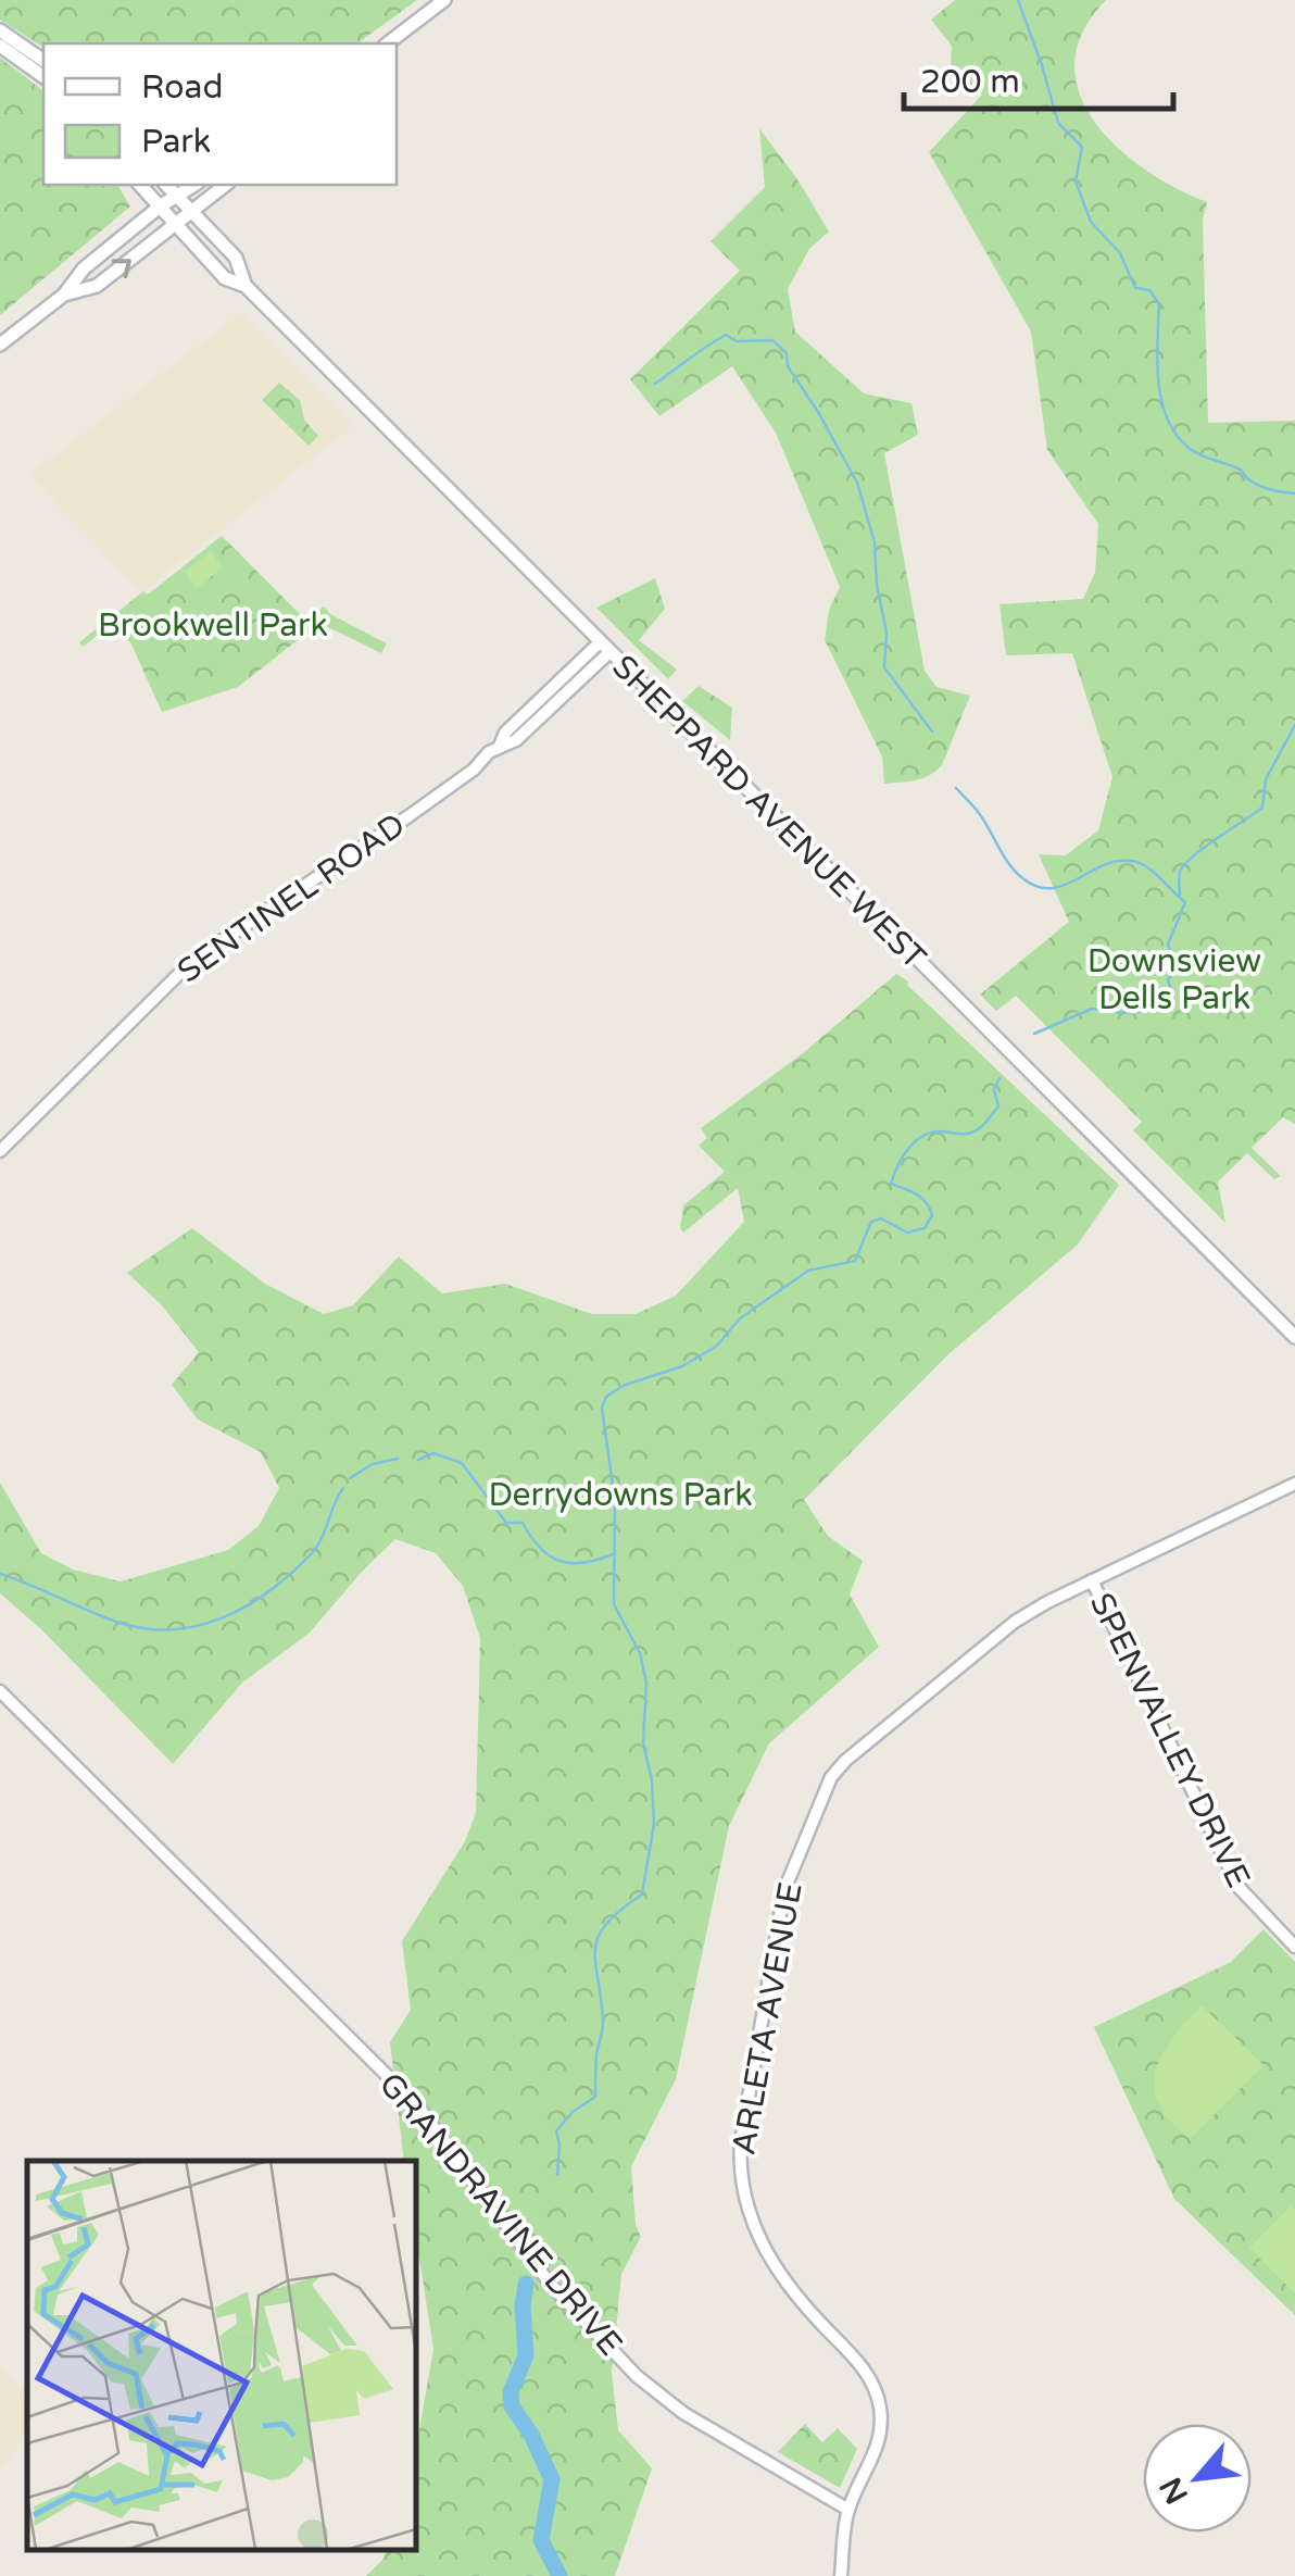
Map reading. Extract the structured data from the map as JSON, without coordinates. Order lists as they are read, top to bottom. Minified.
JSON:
{"streets":{"main road":["SHEPPARD AVENUE WEST"],"street":["SENTINEL ROAD","SPENVALLEY DRIVE","ARLETA AVENUE","GRANDRAVINE DRIVE"]},"crossings":[["SHEPPARD AVENUE WEST","SENTINEL ROAD"],["SPENVALLEY DRIVE","ARLETA AVENUE"],["ARLETA AVENUE","GRANDRAVINE DRIVE"]],"parks":["Brookwell Park","Downsview Dells Park","Derrydowns Park"],"legend":["Road","Park"],"scale_bar":"200 m","north":"bottom left"}
